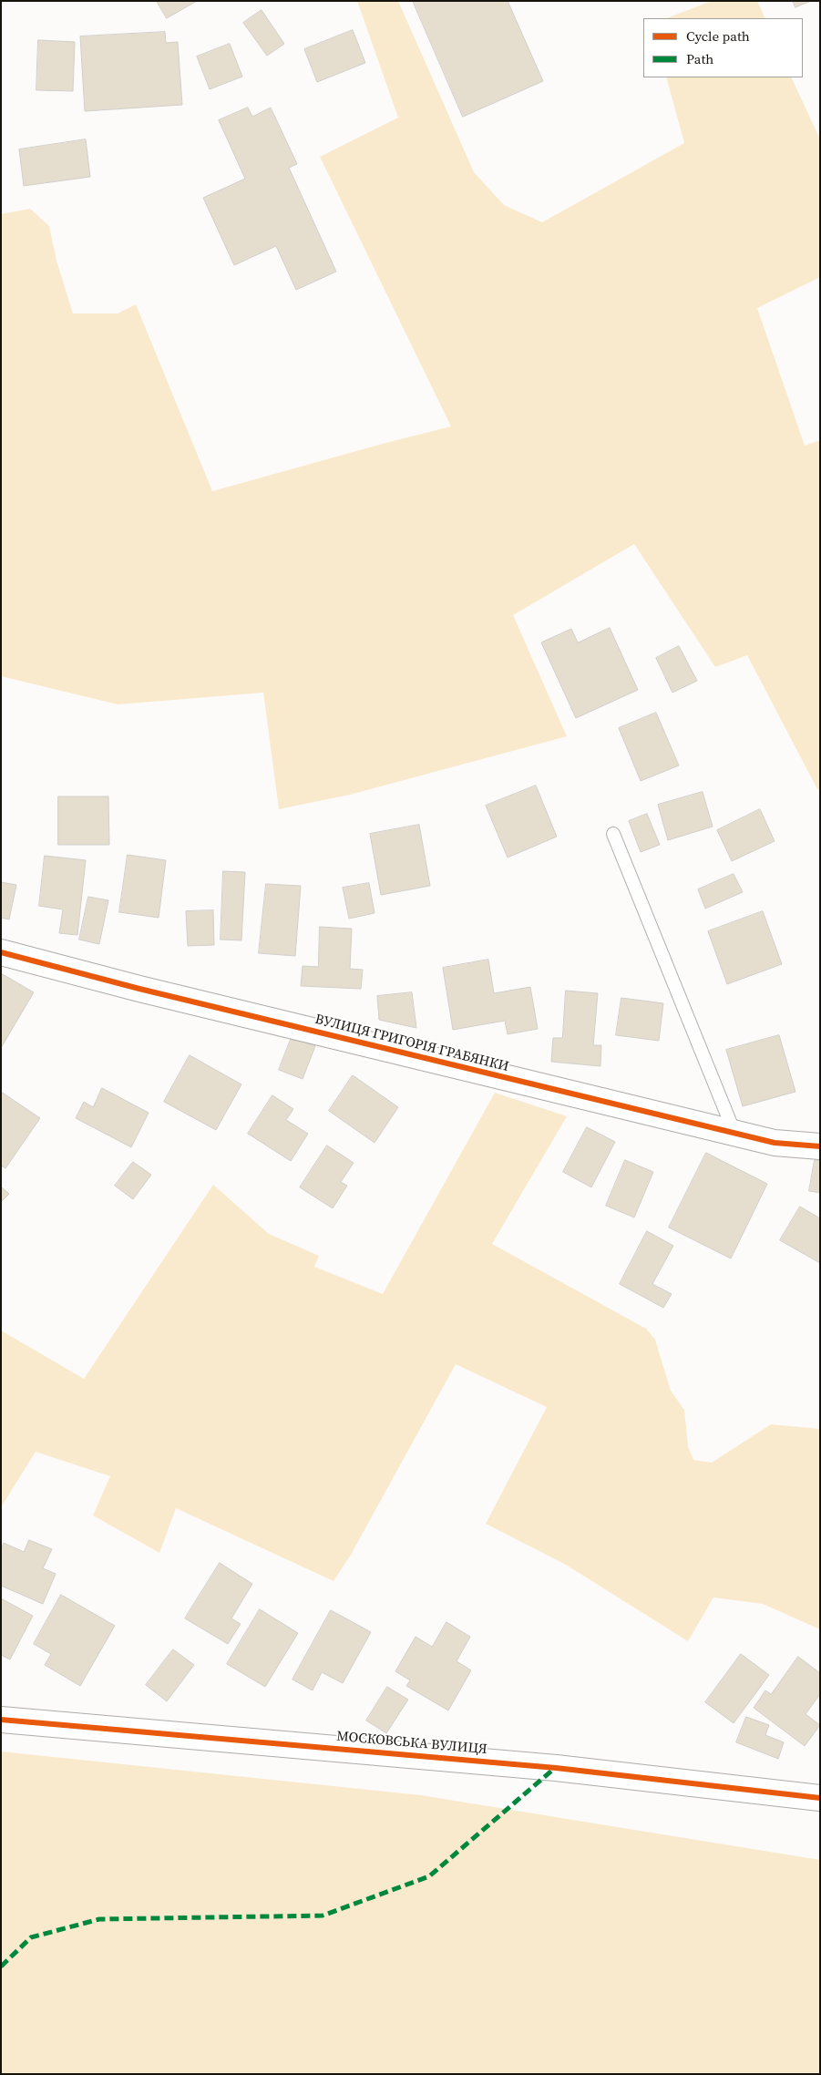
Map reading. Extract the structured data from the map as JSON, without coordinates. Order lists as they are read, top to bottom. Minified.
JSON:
{"streets":{"street":["ВУЛИЦЯ ГРИГОРІЯ ГРАБЯНКИ","МОСКОВСЬКА ВУЛИЦЯ"]},"legend":["Cycle path","Path"]}
